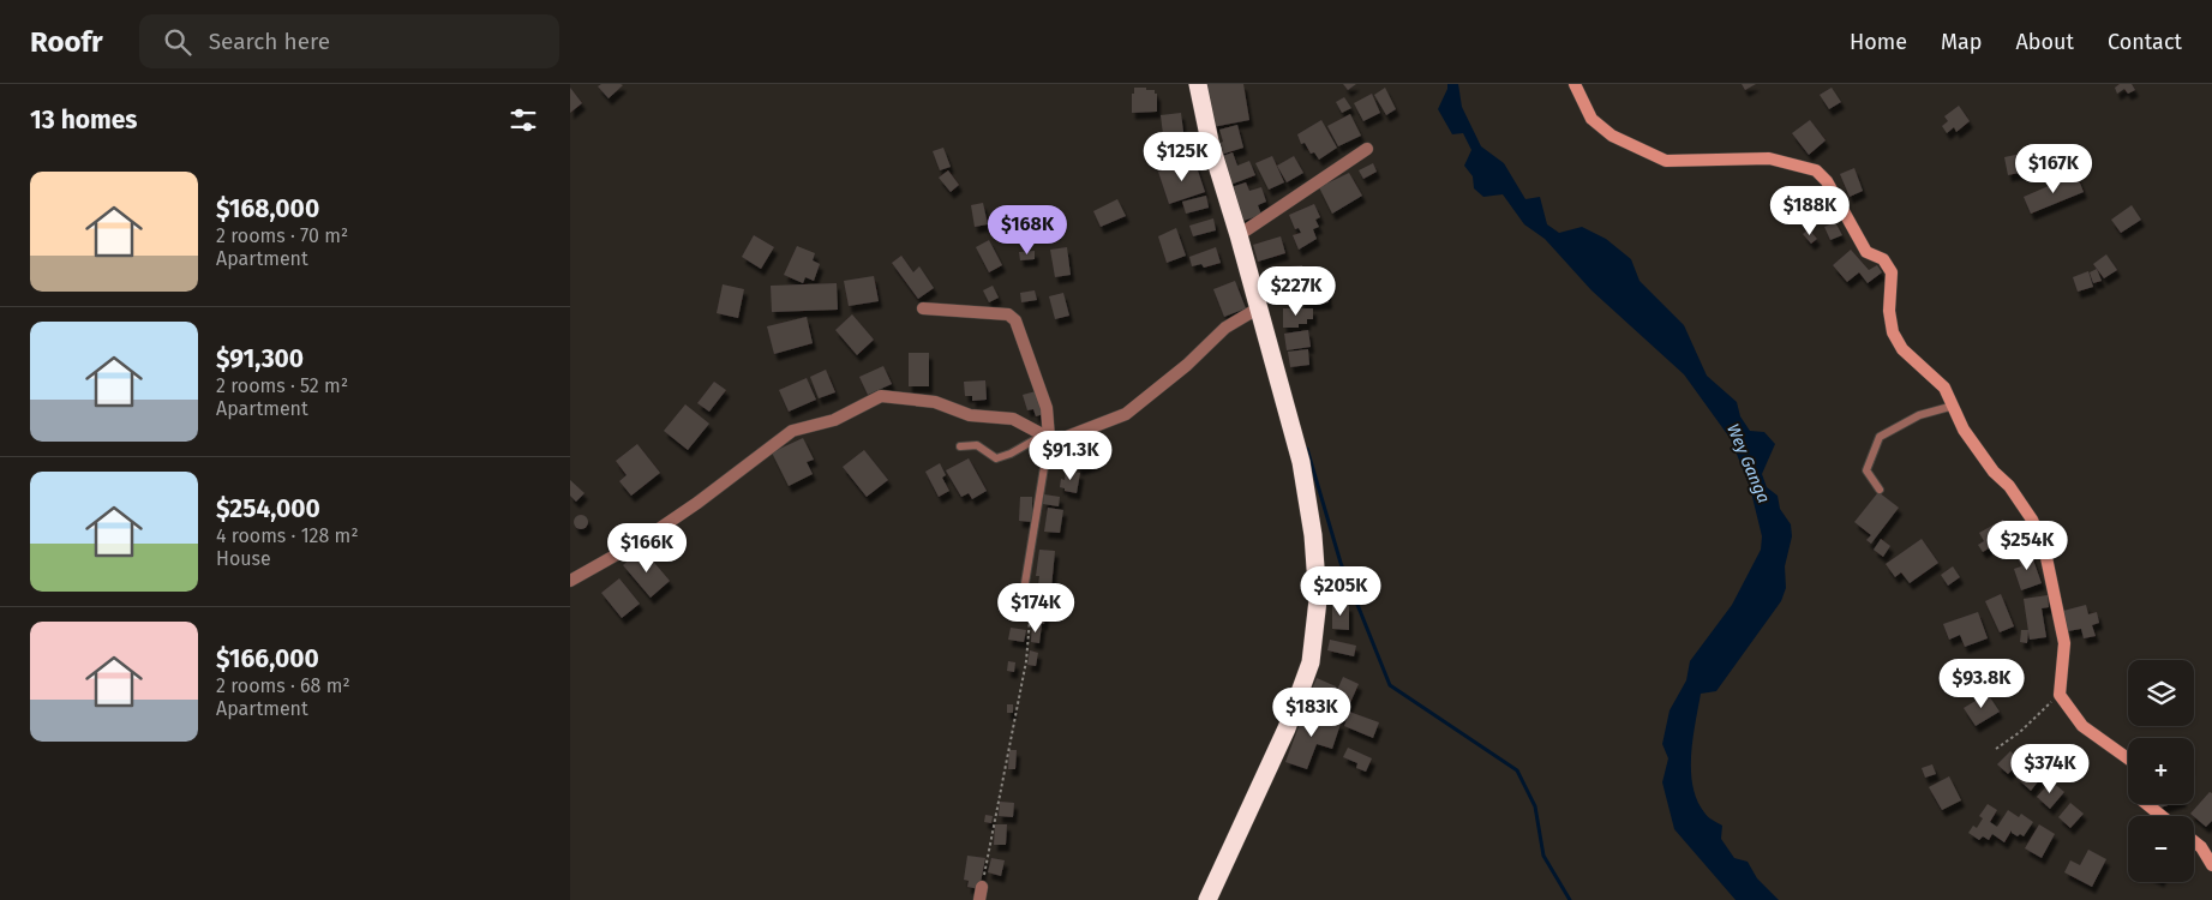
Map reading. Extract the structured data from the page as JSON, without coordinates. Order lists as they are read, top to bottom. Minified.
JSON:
{"water":["Wey Ganga"],"page":{"header":"Roofr","search":"Search here","nav":["Home","Map","About","Contact"],"heading":"13 homes","price":["$125K","$167K","$188K","$168K","$227K","$91.3K","$254K","$166K","$205K","$174K","$93.8K","$183K","$374K"],"list":[{"name":"$168,000","note":"2 rooms · 70 m² · Apartment"},{"name":"$91,300","note":"2 rooms · 52 m² · Apartment"},{"name":"$254,000","note":"4 rooms · 128 m² · House"},{"name":"$166,000","note":"2 rooms · 68 m² · Apartment"}],"map_buttons":["+","−"]}}
